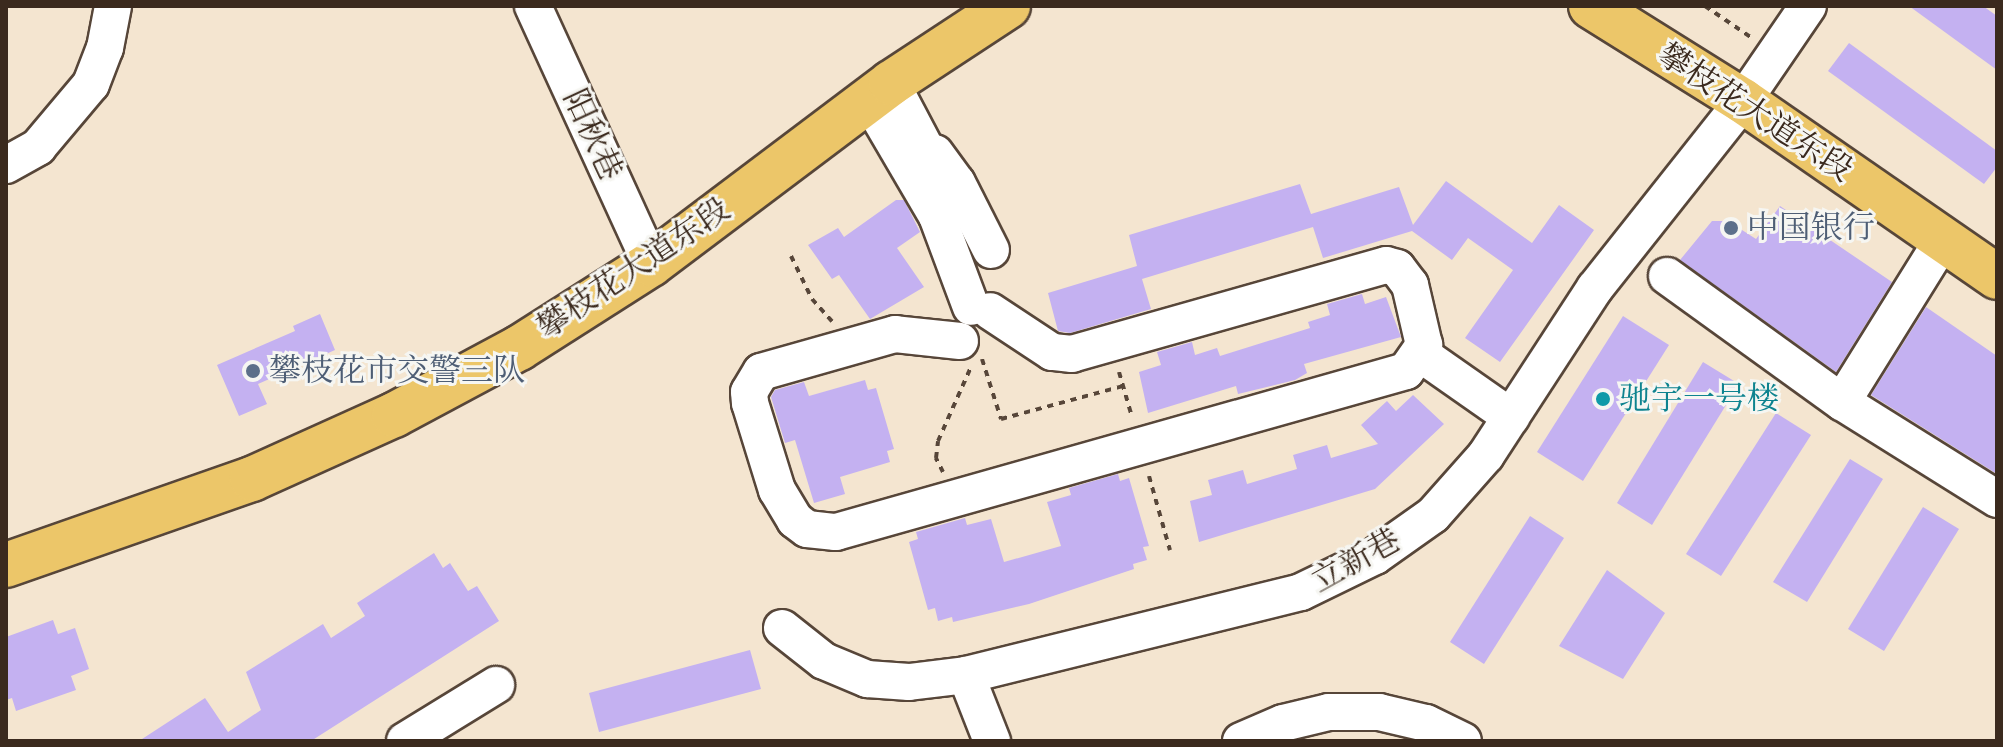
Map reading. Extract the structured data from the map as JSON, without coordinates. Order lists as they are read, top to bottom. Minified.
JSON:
{"streets":{"highway":["攀枝花大道东段"],"street":["阳秋巷","立新巷"]},"crossings":[["攀枝花大道东段","阳秋巷"],["攀枝花大道东段","立新巷"]],"places":["中国银行","攀枝花市交警三队","驰宇一号楼"]}
